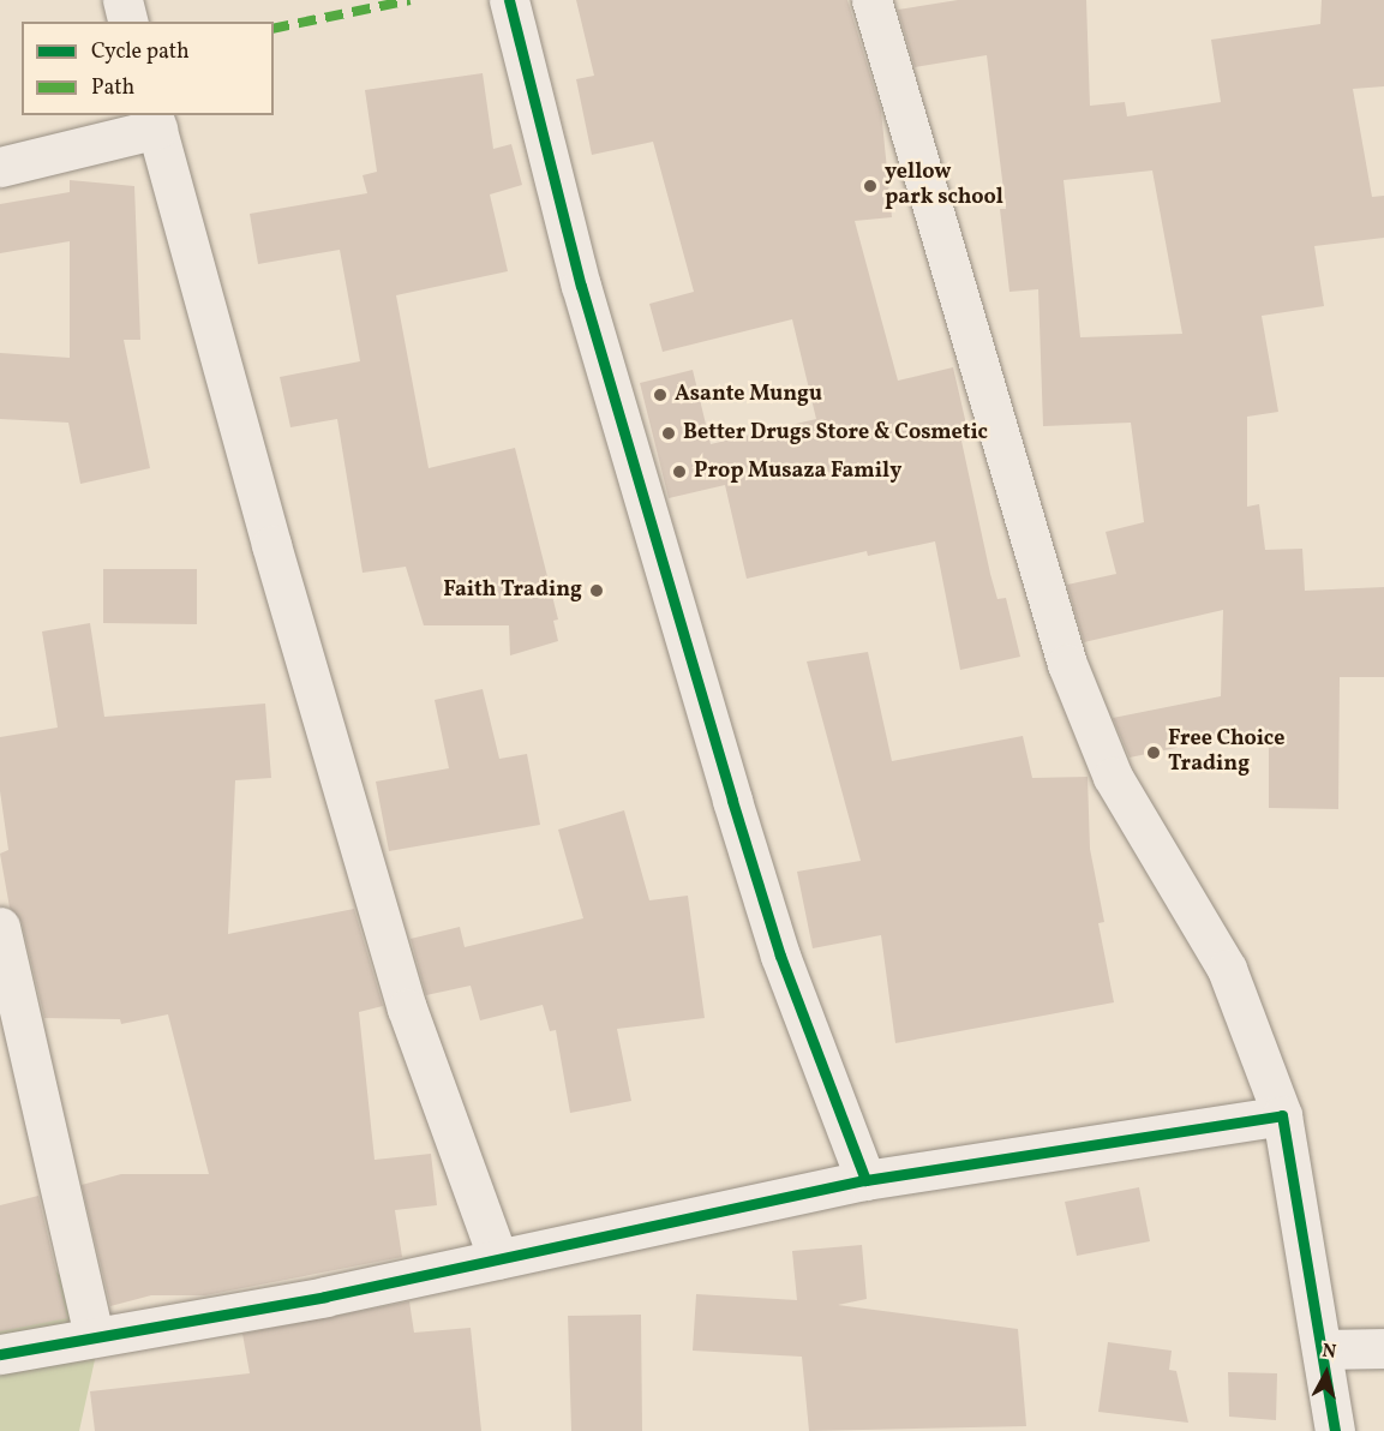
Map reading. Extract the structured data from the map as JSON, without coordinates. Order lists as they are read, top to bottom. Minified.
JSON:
{"places":["yellow park school","Asante Mungu","Better Drugs Store & Cosmetic","Prop Musaza Family","Faith Trading","Free Choice Trading"],"legend":["Cycle path","Path"],"north":"top"}
